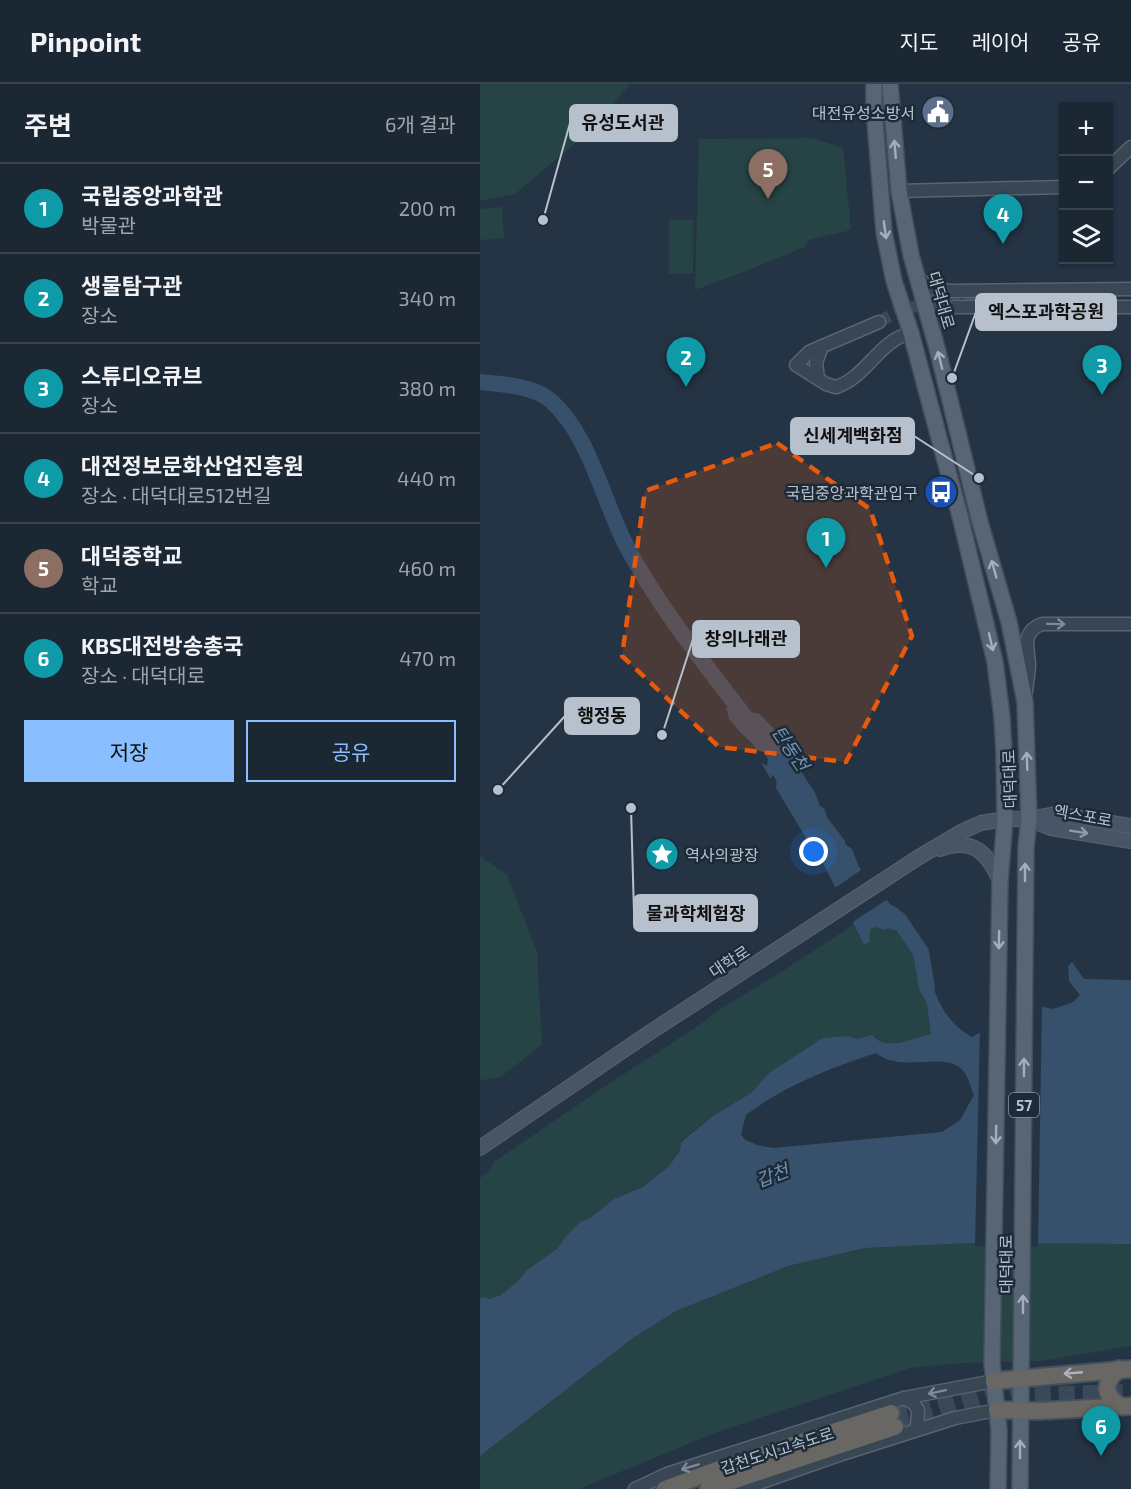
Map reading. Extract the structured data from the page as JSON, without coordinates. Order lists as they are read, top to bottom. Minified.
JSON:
{"streets":{"highway":["갑천도시고속도로"],"main road":["대덕대로","엑스포로","대학로","57"]},"crossings":[["대덕대로","엑스포로"],["대덕대로","대학로"],["엑스포로","대학로"]],"water":["탄동천","갑천"],"places":{"public building":["대전유성소방서"],"other":["유성도서관","엑스포과학공원","신세계백화점","창의나래관","행정동","물과학체험장"],"bus stop":["국립중앙과학관입구"],"place":["역사의광장"]},"page":{"header":"Pinpoint","nav":["지도","레이어","공유"],"heading":["주변","6개 결과"],"map_buttons":["+","−"],"pins":["5","4","2","3","1","6"],"list":[{"mark":"1","name":"국립중앙과학관","note":"박물관","value":"200 m"},{"mark":"2","name":"생물탐구관","note":"장소","value":"340 m"},{"mark":"3","name":"스튜디오큐브","note":"장소","value":"380 m"},{"mark":"4","name":"대전정보문화산업진흥원","note":"장소 · 대덕대로512번길","value":"440 m"},{"mark":"5","name":"대덕중학교","note":"학교","value":"460 m"},{"mark":"6","name":"KBS대전방송총국","note":"장소 · 대덕대로","value":"470 m"}],"buttons":["저장","공유"]}}
